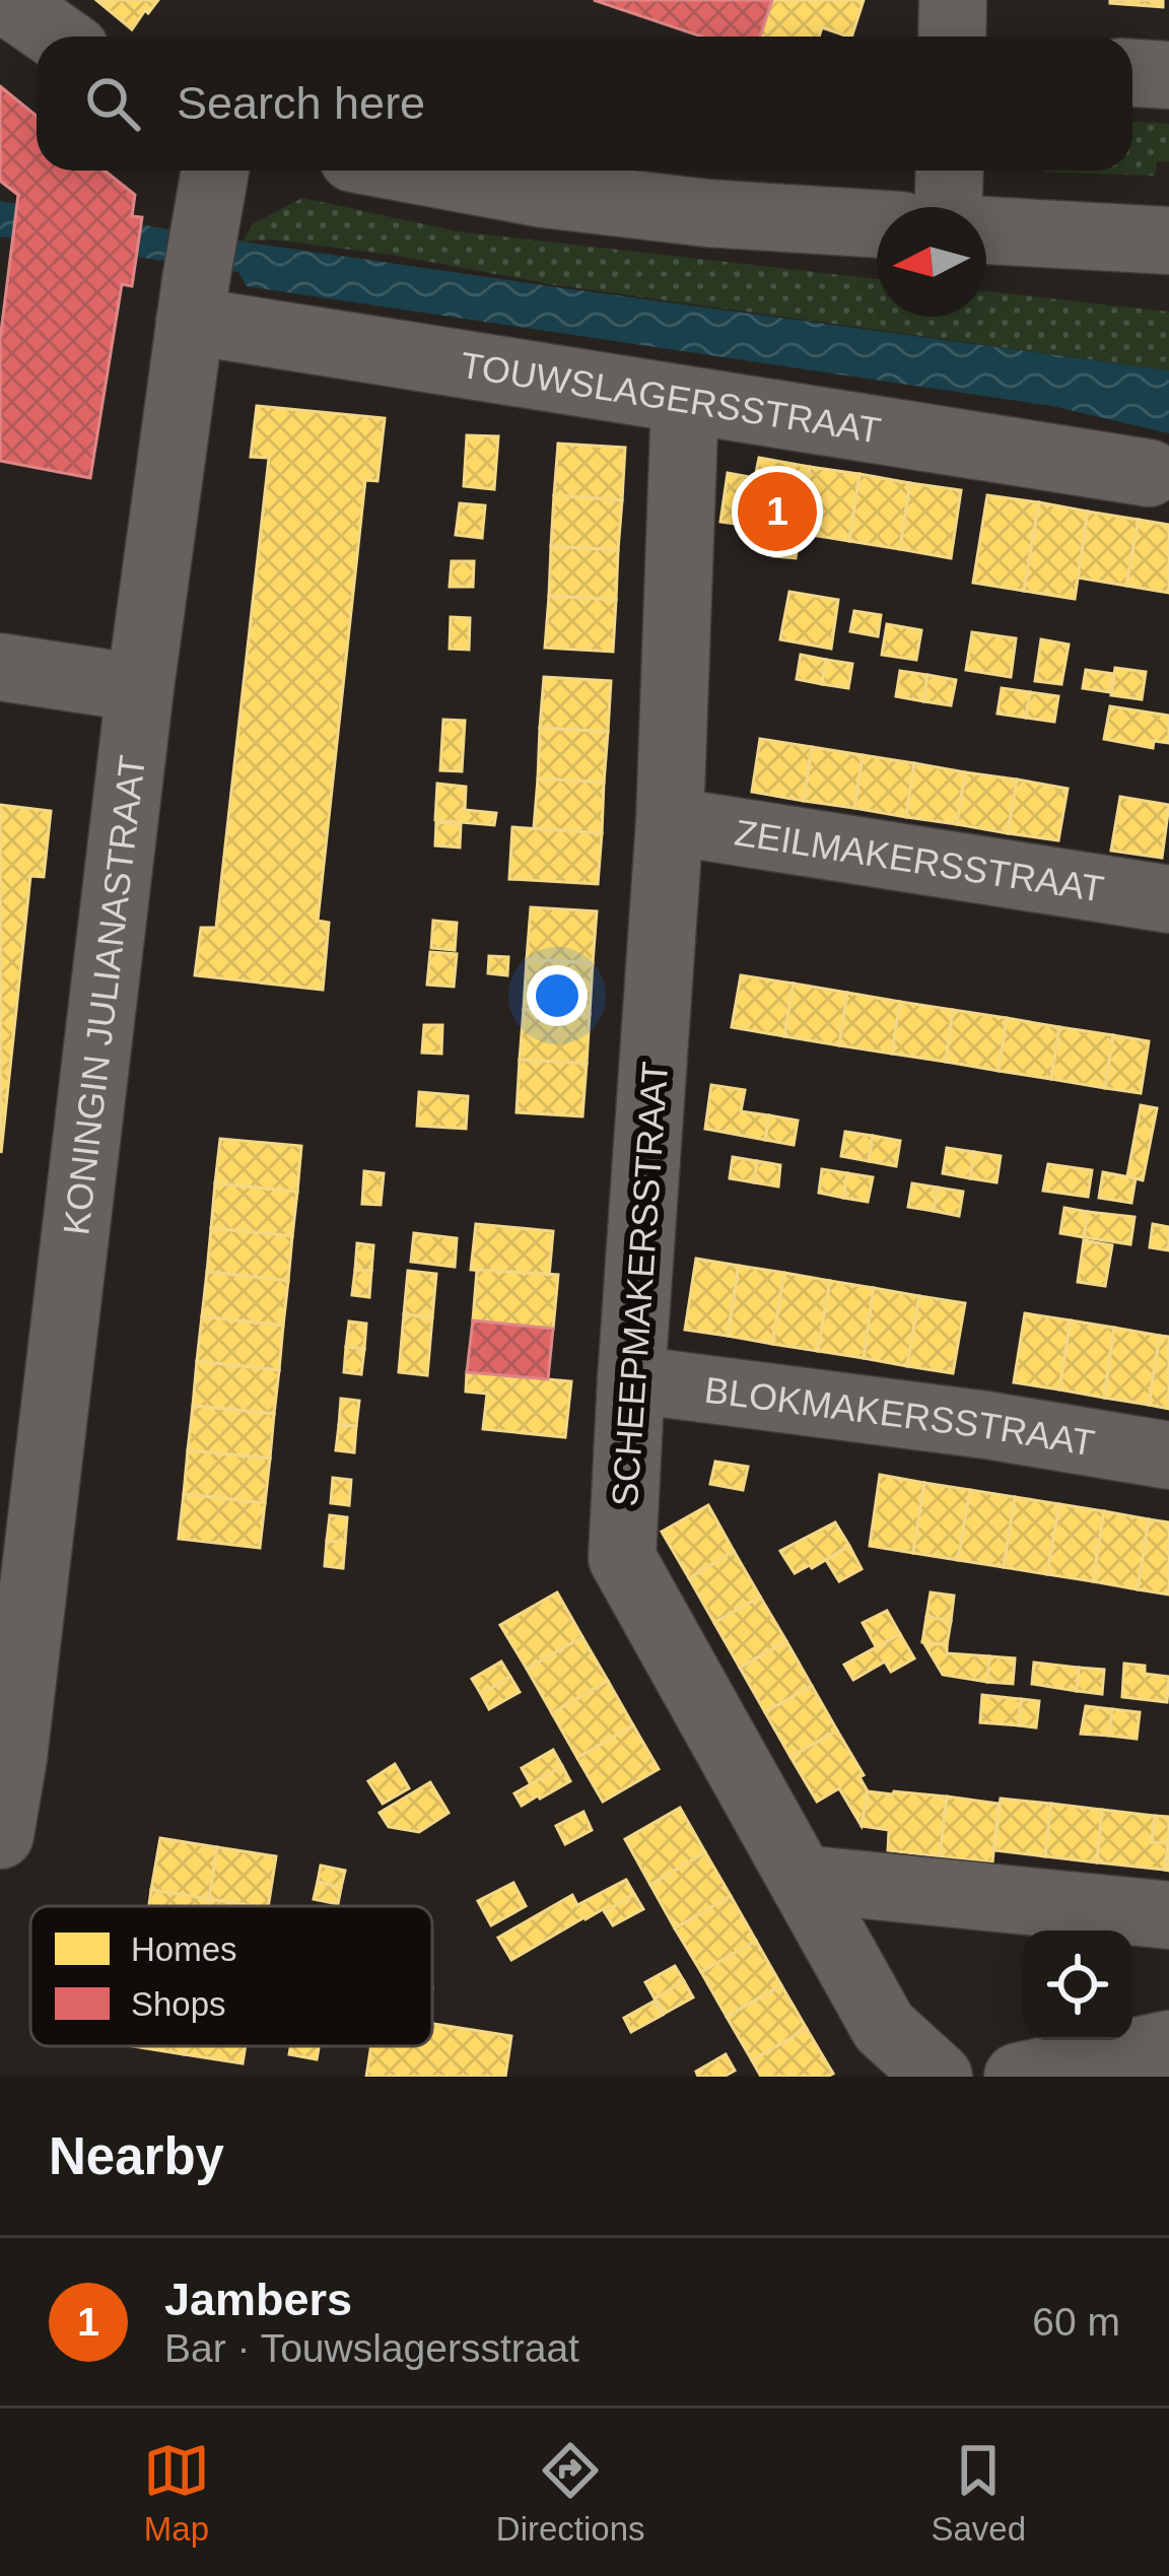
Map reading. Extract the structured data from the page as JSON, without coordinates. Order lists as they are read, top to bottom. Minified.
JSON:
{"streets":{"street":["TOUWSLAGERSSTRAAT","ZEILMAKERSSTRAAT","KONINGIN JULIANASTRAAT","SCHEEPMAKERSSTRAAT","BLOKMAKERSSTRAAT"]},"crossings":[["TOUWSLAGERSSTRAAT","KONINGIN JULIANASTRAAT"],["TOUWSLAGERSSTRAAT","SCHEEPMAKERSSTRAAT"],["ZEILMAKERSSTRAAT","SCHEEPMAKERSSTRAAT"],["SCHEEPMAKERSSTRAAT","BLOKMAKERSSTRAAT"]],"legend":["Homes","Shops"],"north":"left","page":{"search":"Search here","pins":"1","heading":"Nearby","list":[{"mark":"1","name":"Jambers","note":"Bar · Touwslagersstraat","value":"60 m"}],"nav":["Map","Directions","Saved"]}}
